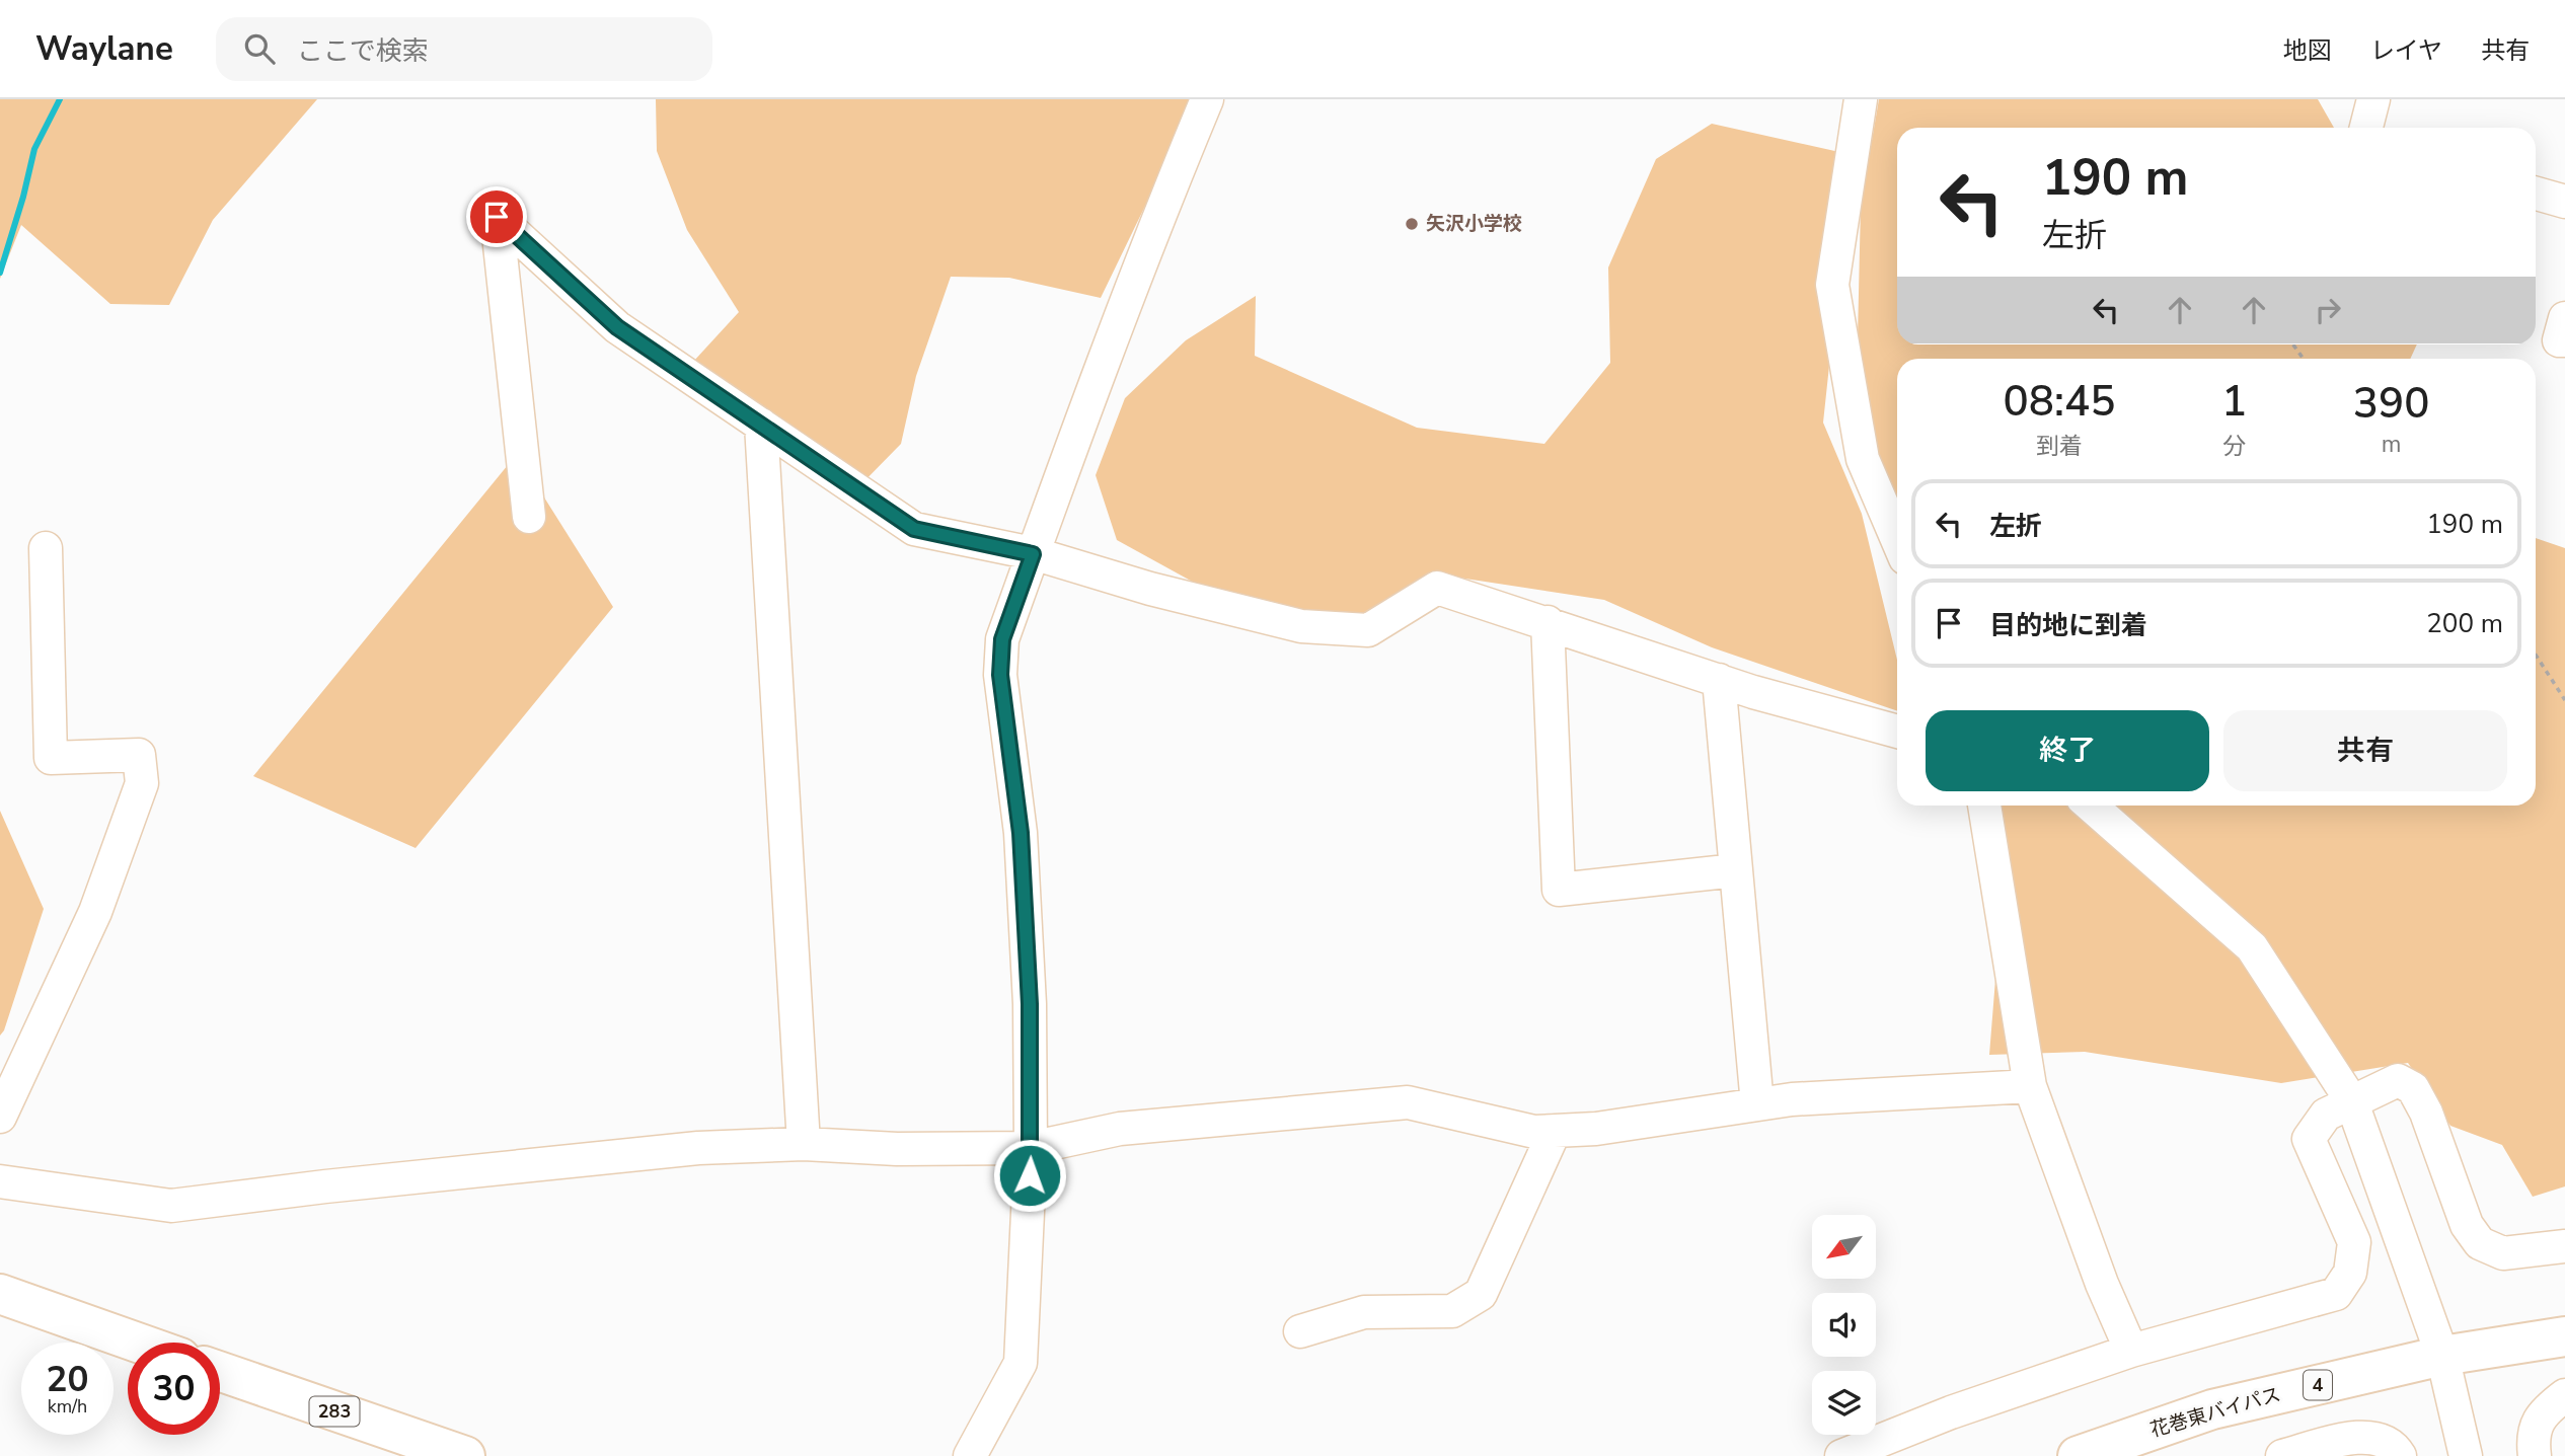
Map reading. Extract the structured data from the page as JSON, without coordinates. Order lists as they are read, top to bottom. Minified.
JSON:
{"streets":{"highway":["4","283","花巻東バイパス"]},"places":["矢沢小学校"],"north":"bottom left","page":{"header":"Waylane","search":"ここで検索","nav":["地図","レイヤ","共有"],"turn":["190 m","左折"],"eta":["08:45","到着","1","分","390","m"],"list":[{"name":"左折","value":"190 m"},{"name":"目的地に到着","value":"200 m"}],"buttons":["終了","共有"],"speed":"20 km/h","limit":"30"}}
